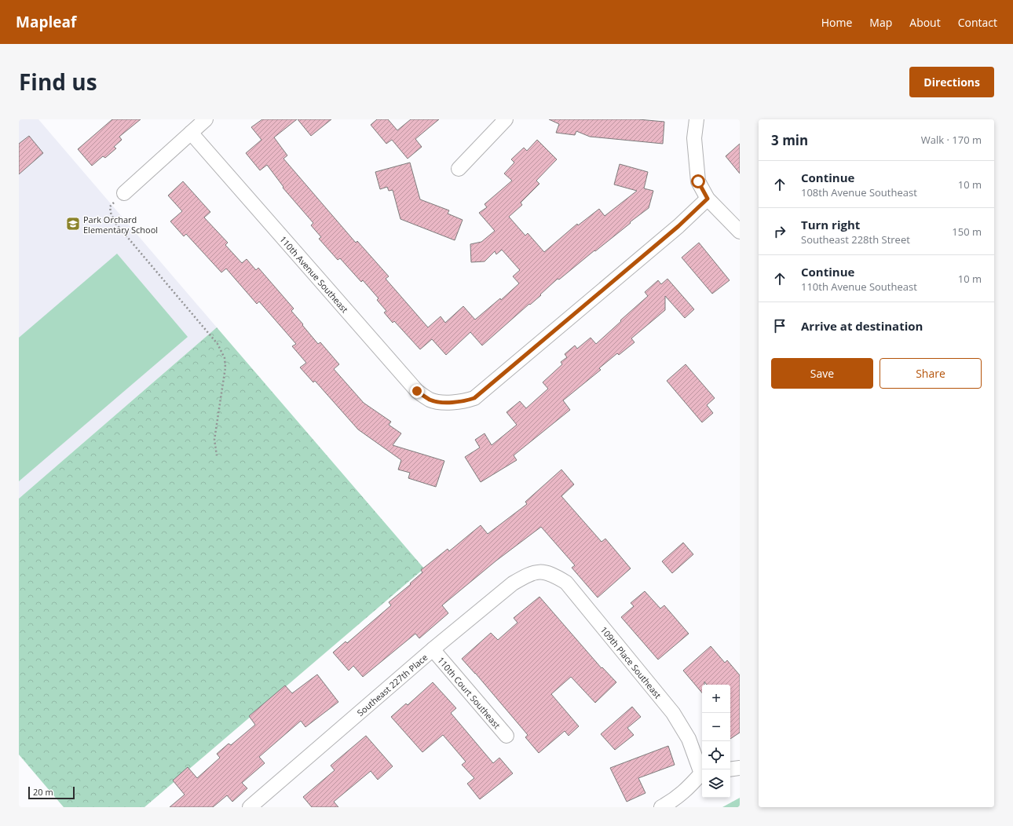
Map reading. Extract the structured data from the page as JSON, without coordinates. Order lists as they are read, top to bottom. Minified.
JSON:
{"streets":{"street":["110th Avenue Southeast","109th Place Southeast","Southeast 227th Place","110th Court Southeast"]},"crossings":[["109th Place Southeast","Southeast 227th Place"],["Southeast 227th Place","110th Court Southeast"]],"places":{"school or university":["Park Orchard Elementary School"]},"scale_bar":"20 m","page":{"header":"Mapleaf","nav":["Home","Map","About","Contact"],"title":"Find us","buttons":["Directions",["Save","Share"]],"heading":["3 min","Walk · 170 m"],"list":[["Continue","108th Avenue Southeast","10 m"],["Turn right","Southeast 228th Street","150 m"],["Continue","110th Avenue Southeast","10 m"],"Arrive at destination"],"map_buttons":["+","−"],"scale":"20 m"}}
